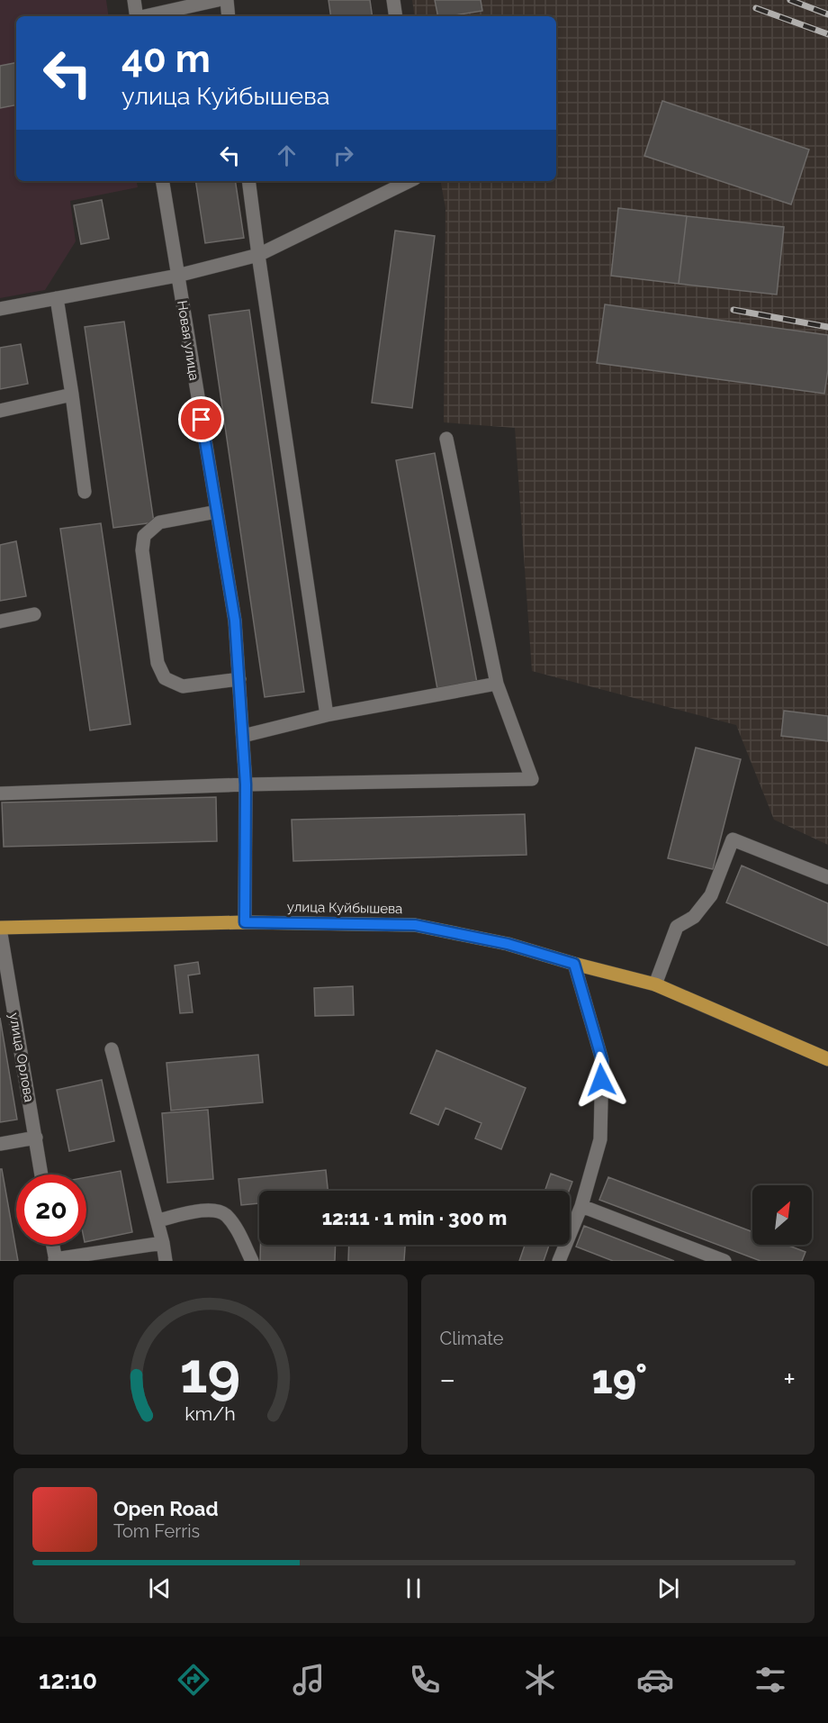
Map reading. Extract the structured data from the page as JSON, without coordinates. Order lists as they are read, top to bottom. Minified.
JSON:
{"streets":{"main road":["улица Куйбышева"],"street":["Новая улица","улица Орлова"]},"crossings":[["Новая улица","улица Куйбышева"],["улица Куйбышева","улица Орлова"]],"north":"top right","page":{"turn":["40 m","улица Куйбышева"],"limit":"20","trip":"12:11 · 1 min · 300 m","tile":"Climate","heat":["−","19°","+"],"song":["Open Road","Tom Ferris"],"tabs":"12:10","gauge":["19","km/h"]}}
